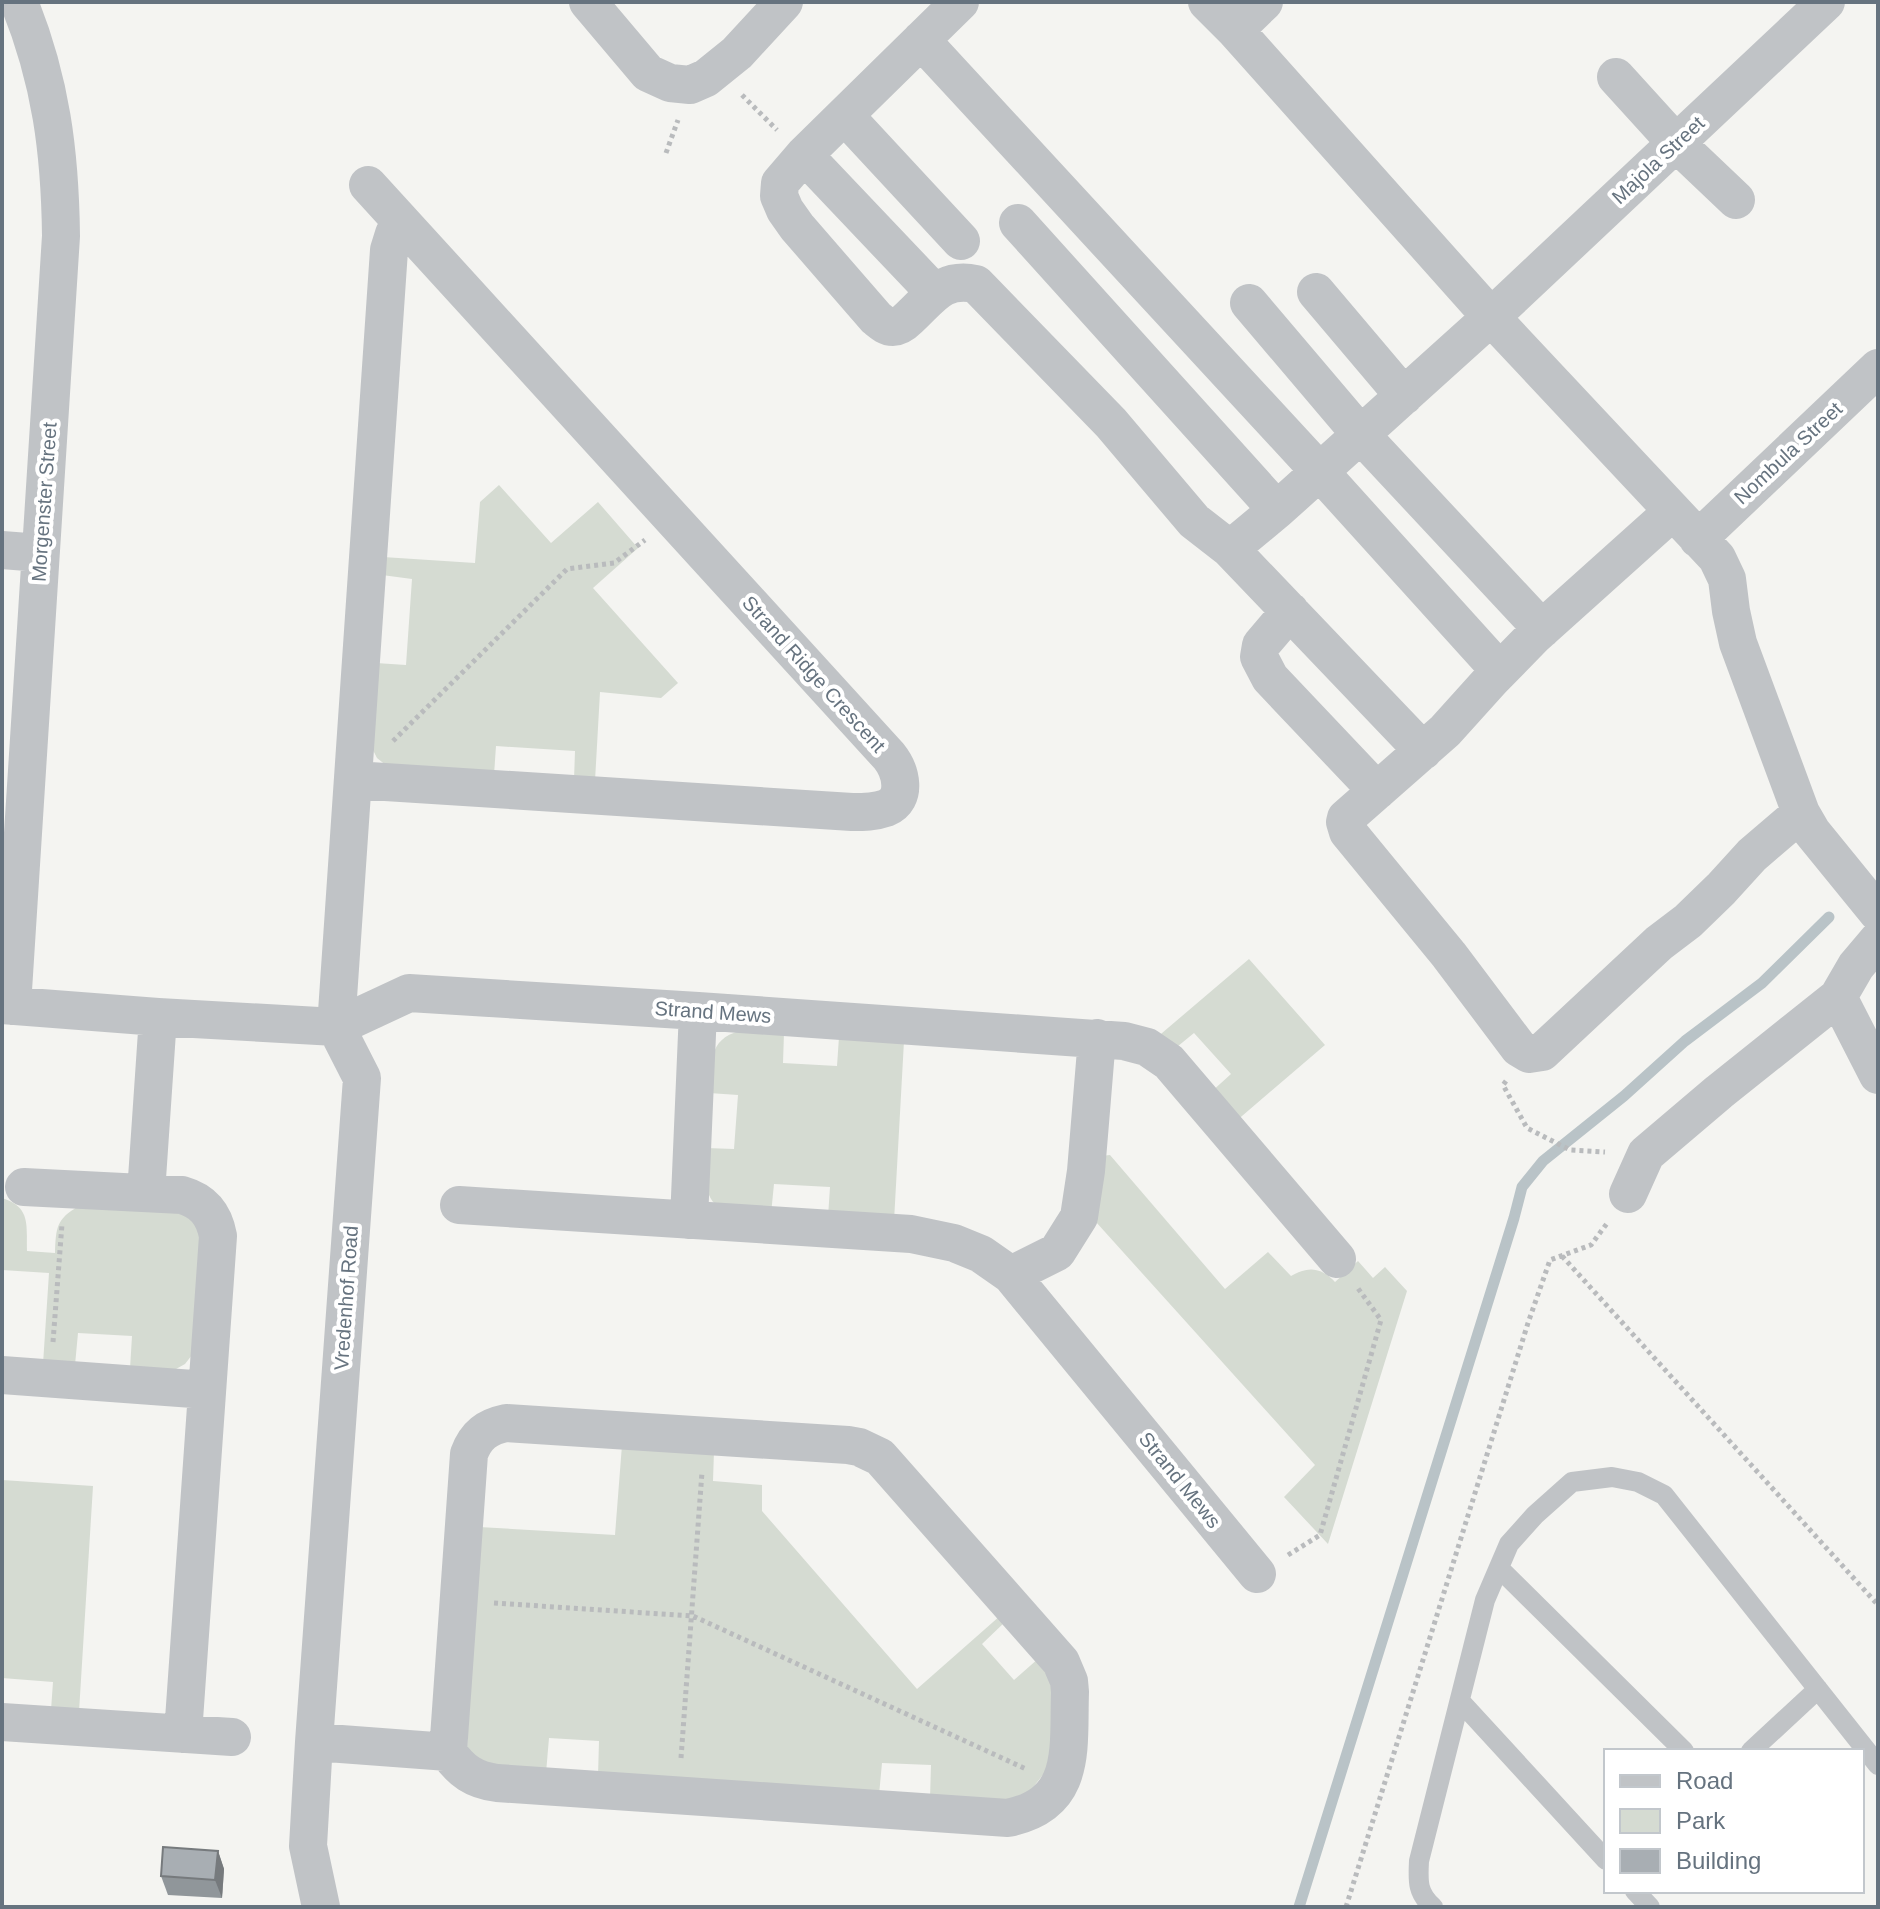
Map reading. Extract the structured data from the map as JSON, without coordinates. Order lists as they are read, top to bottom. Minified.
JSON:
{"streets":{"street":["Majola Street","Nombula Street","Morgenster Street","Strand Ridge Crescent","Strand Mews","Vredenhof Road"]},"crossings":[["Strand Mews","Vredenhof Road"]],"legend":["Road","Park","Building"]}
